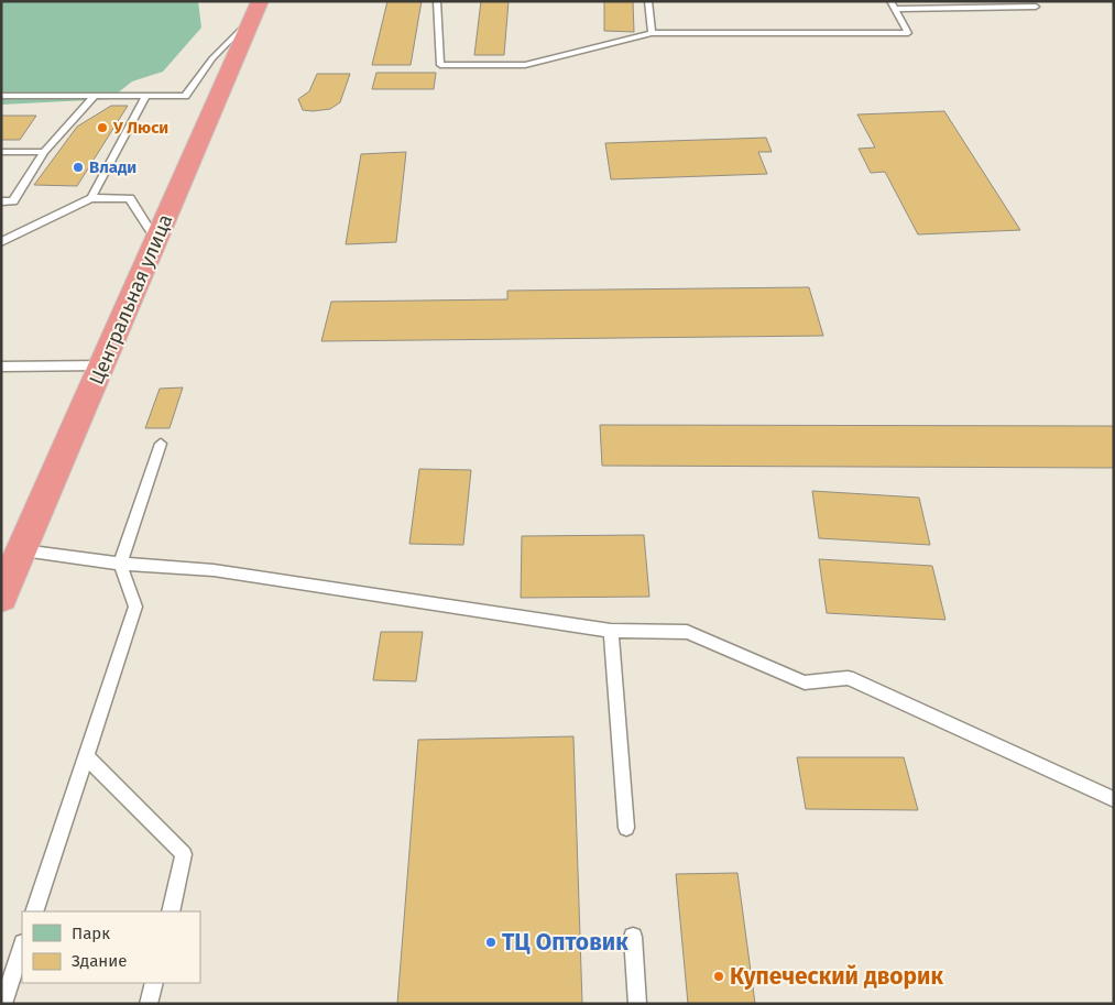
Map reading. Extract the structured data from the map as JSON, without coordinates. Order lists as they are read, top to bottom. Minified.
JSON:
{"streets":{"highway":["Центральная улица"]},"places":["У Люси","Влади","ТЦ Оптовик","Купеческий дворик"],"legend":["Парк","Здание"]}
